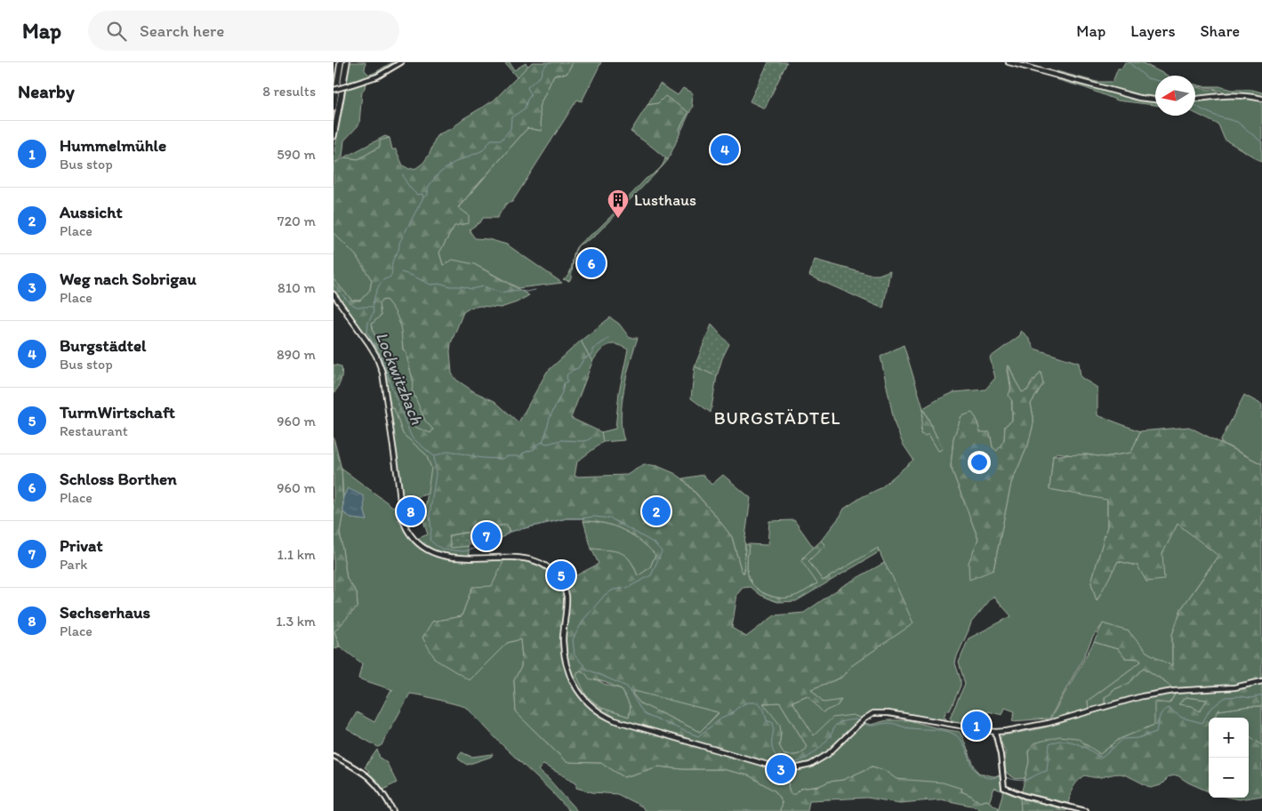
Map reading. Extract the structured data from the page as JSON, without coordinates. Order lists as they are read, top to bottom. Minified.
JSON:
{"districts":["BURGSTÄDTEL"],"water":["Lockwitzbach"],"places":{"building":["Lusthaus"]},"north":"left","page":{"header":"Map","search":"Search here","nav":["Map","Layers","Share"],"heading":["Nearby","8 results"],"list":[{"mark":"1","name":"Hummelmühle","note":"Bus stop","value":"590 m"},{"mark":"2","name":"Aussicht","note":"Place","value":"720 m"},{"mark":"3","name":"Weg nach Sobrigau","note":"Place","value":"810 m"},{"mark":"4","name":"Burgstädtel","note":"Bus stop","value":"890 m"},{"mark":"5","name":"TurmWirtschaft","note":"Restaurant","value":"960 m"},{"mark":"6","name":"Schloss Borthen","note":"Place","value":"960 m"},{"mark":"7","name":"Privat","note":"Park","value":"1.1 km"},{"mark":"8","name":"Sechserhaus","note":"Place","value":"1.3 km"}],"pins":["4","6","2","8","7","5","1","3"],"map_buttons":["+","−"]}}
